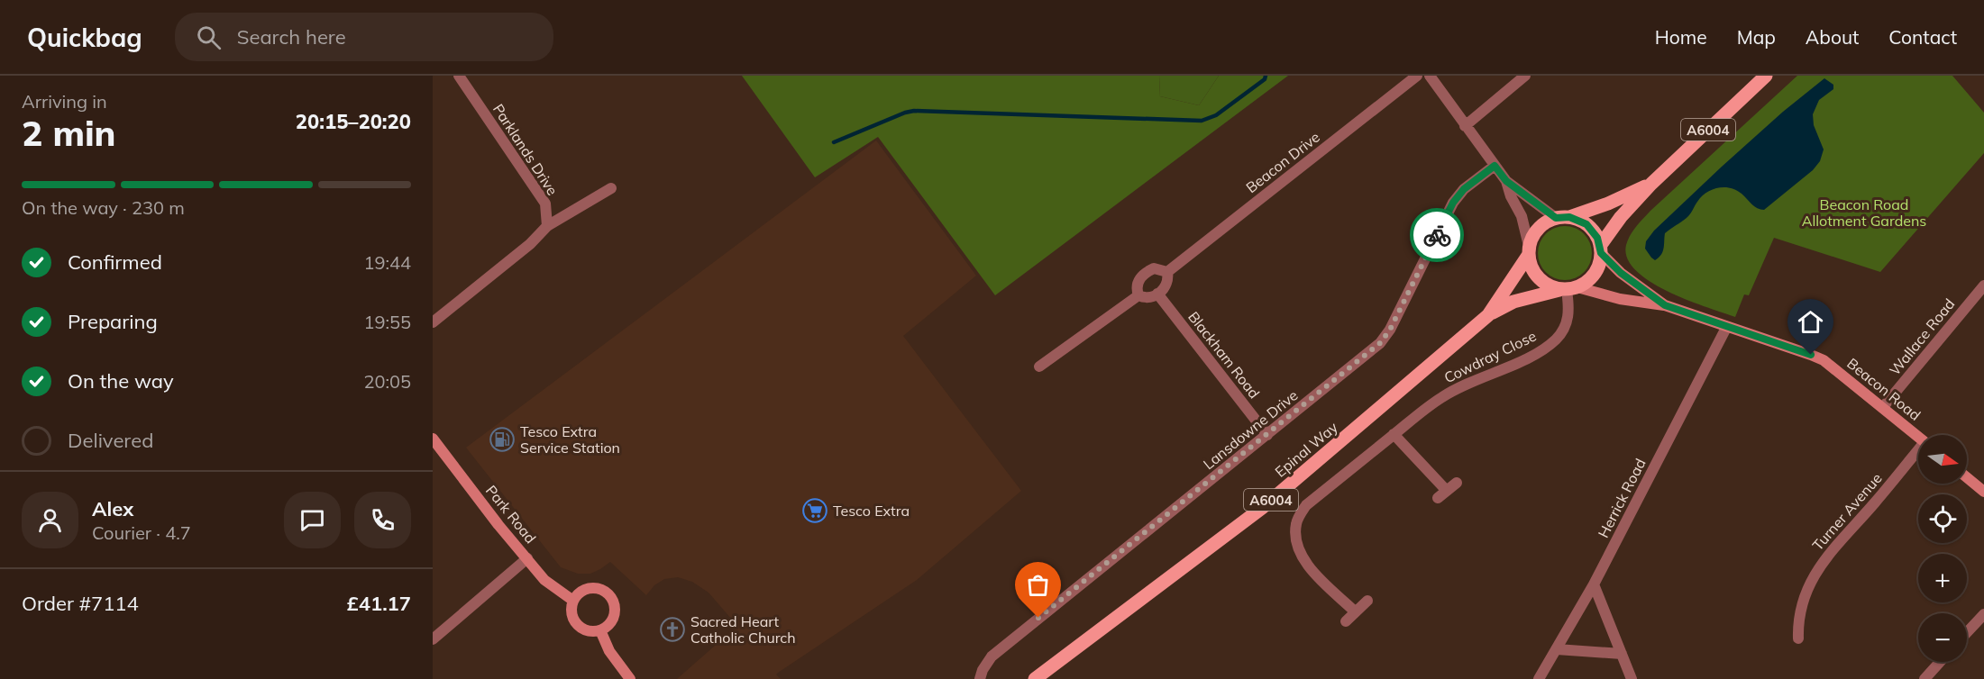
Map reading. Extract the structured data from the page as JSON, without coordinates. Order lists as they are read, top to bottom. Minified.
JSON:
{"streets":{"main road":["A6004","Epinal Way"],"street":["Parklands Drive","Beacon Drive","Wallace Road","Blackham Road","Cowdray Close","Beacon Road","Lansdowne Drive","Herrick Road","Turner Avenue","Park Road"]},"crossings":[["A6004","Cowdray Close"],["A6004","Beacon Road"],["A6004","Epinal Way"],["Beacon Drive","Blackham Road"],["Wallace Road","Beacon Road"],["Blackham Road","Lansdowne Drive"],["Cowdray Close","Beacon Road"],["Cowdray Close","Epinal Way"],["Beacon Road","Epinal Way"],["Beacon Road","Herrick Road"]],"parks":["Beacon Road Allotment Gardens"],"places":{"fuel station":["Tesco Extra Service Station"],"supermarket":["Tesco Extra"],"church":["Sacred Heart Catholic Church"]},"north":"right","page":{"header":"Quickbag","search":"Search here","nav":["Home","Map","About","Contact"],"heading":["2 min","Arriving in","20:15–20:20"],"panel":["Alex","Courier · 4.7","Order #7114","£41.17"],"bar":"On the way · 230 m","list":[["Confirmed","19:44"],["Preparing","19:55"],["On the way","20:05"],"Delivered"],"map_buttons":["+","−"]}}
